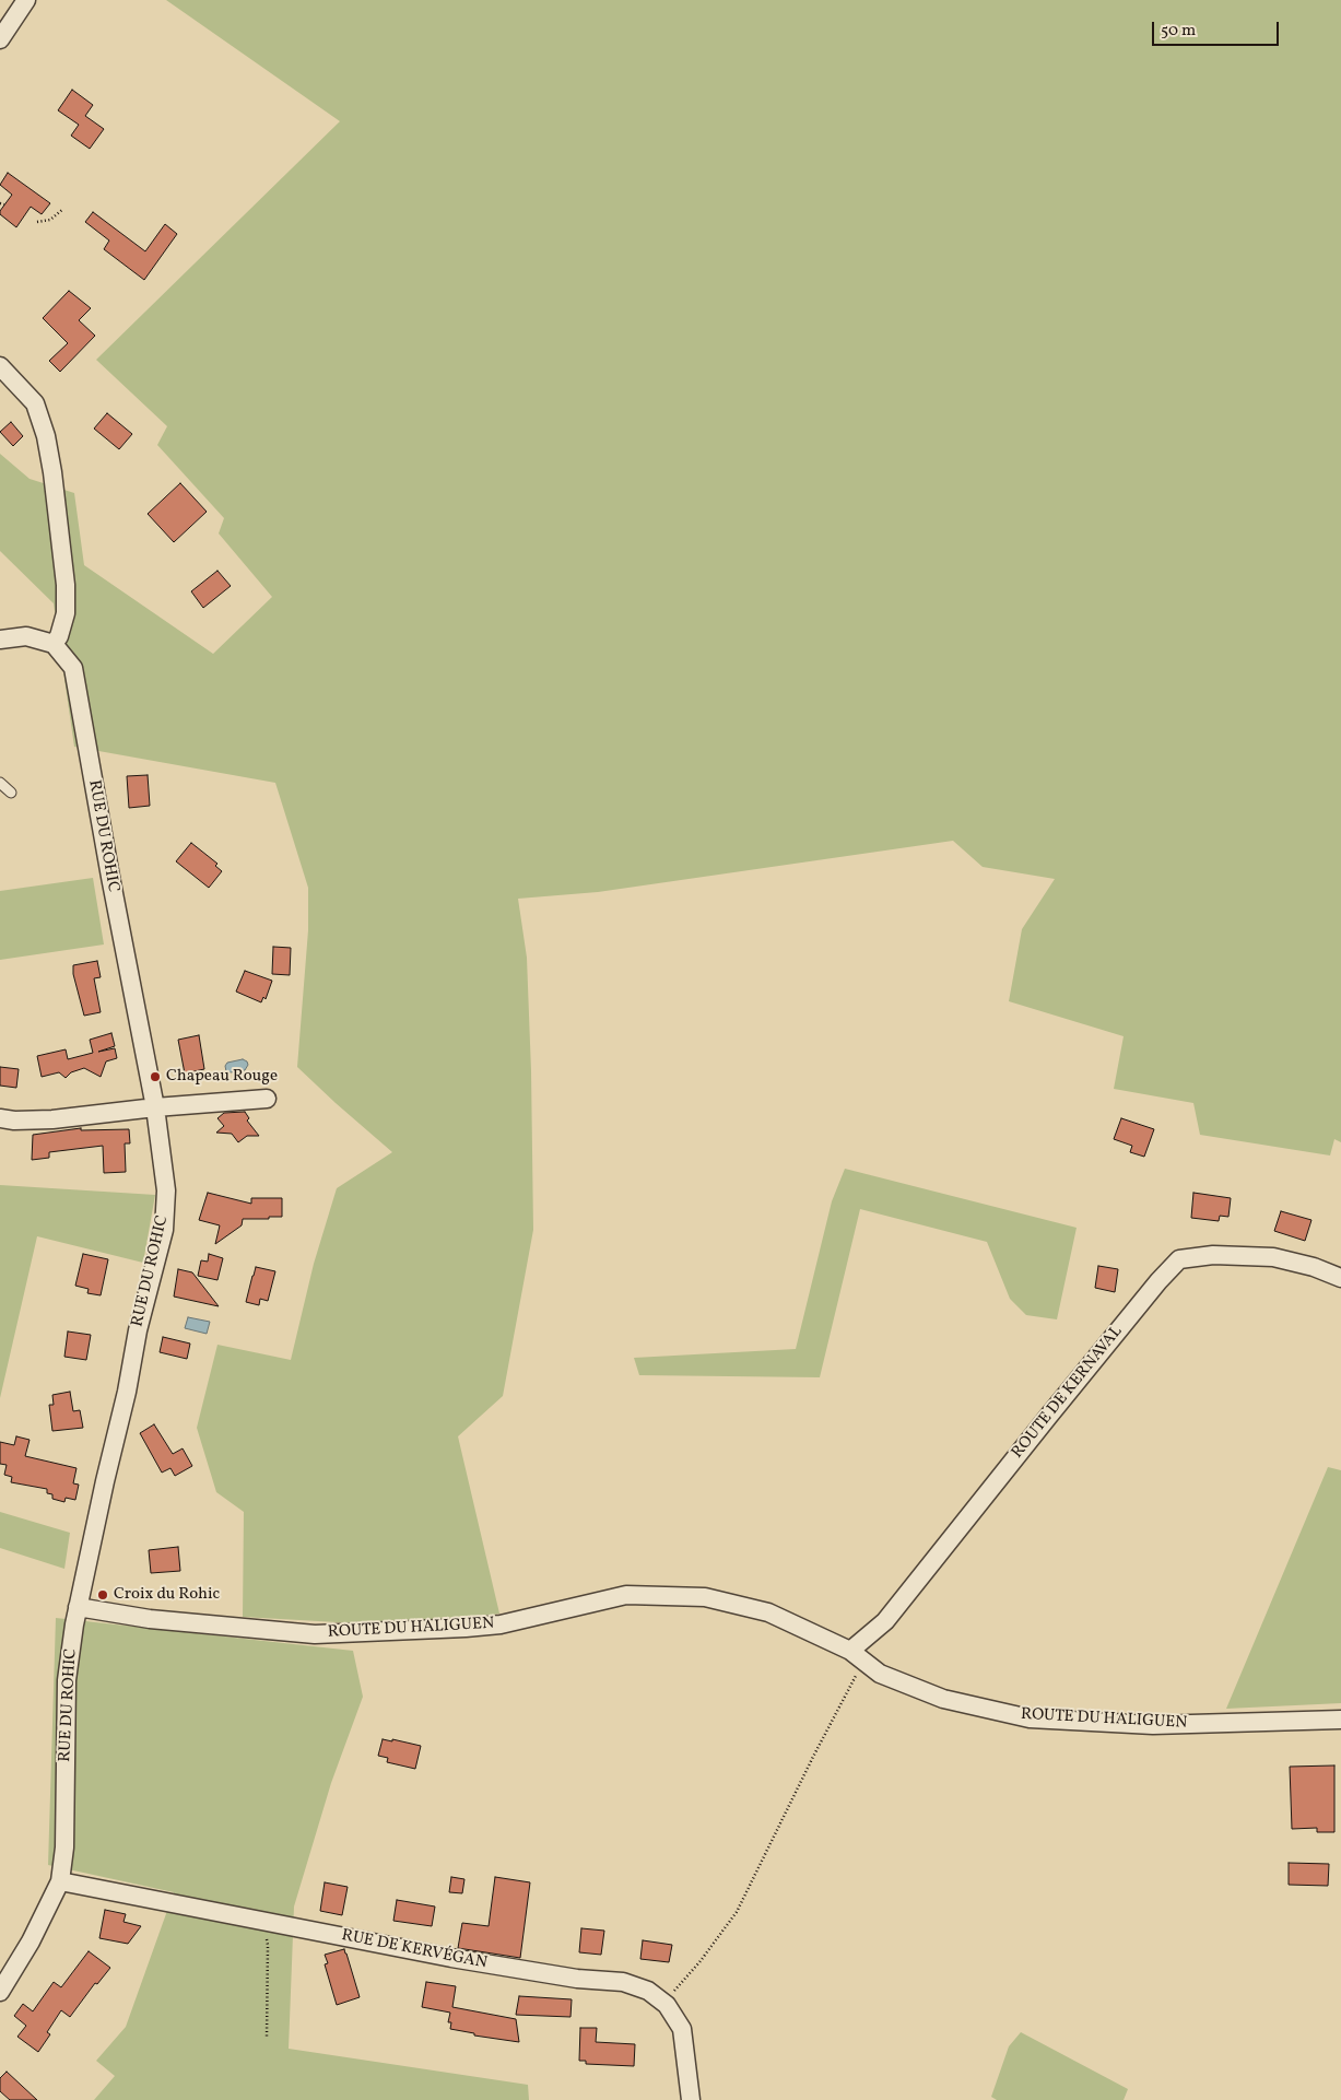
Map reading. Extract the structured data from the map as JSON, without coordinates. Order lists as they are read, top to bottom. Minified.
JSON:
{"streets":{"street":["RUE DU ROHIC","ROUTE DE KERNAVAL","ROUTE DU HALIGUEN","RUE DE KERVÉGAN"]},"crossings":[["RUE DU ROHIC","ROUTE DU HALIGUEN"],["RUE DU ROHIC","RUE DE KERVÉGAN"],["ROUTE DE KERNAVAL","ROUTE DU HALIGUEN"]],"places":["Chapeau Rouge","Croix du Rohic"],"scale_bar":"50 m"}
